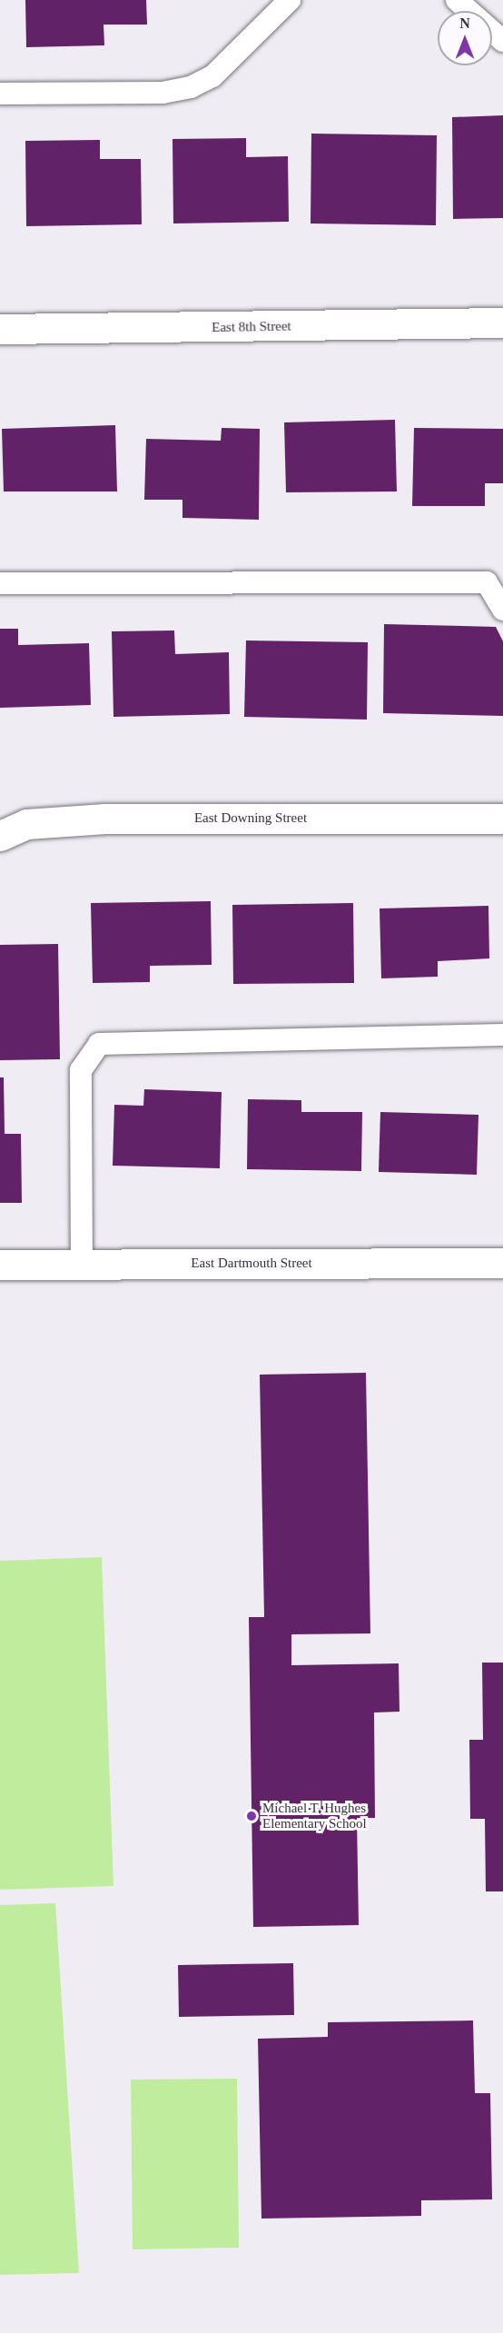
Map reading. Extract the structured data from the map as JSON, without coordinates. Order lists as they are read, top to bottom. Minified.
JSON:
{"streets":{"street":["East 8th Street","East Downing Street","East Dartmouth Street"]},"places":["Michael T. Hughes Elementary School"],"north":"top"}
